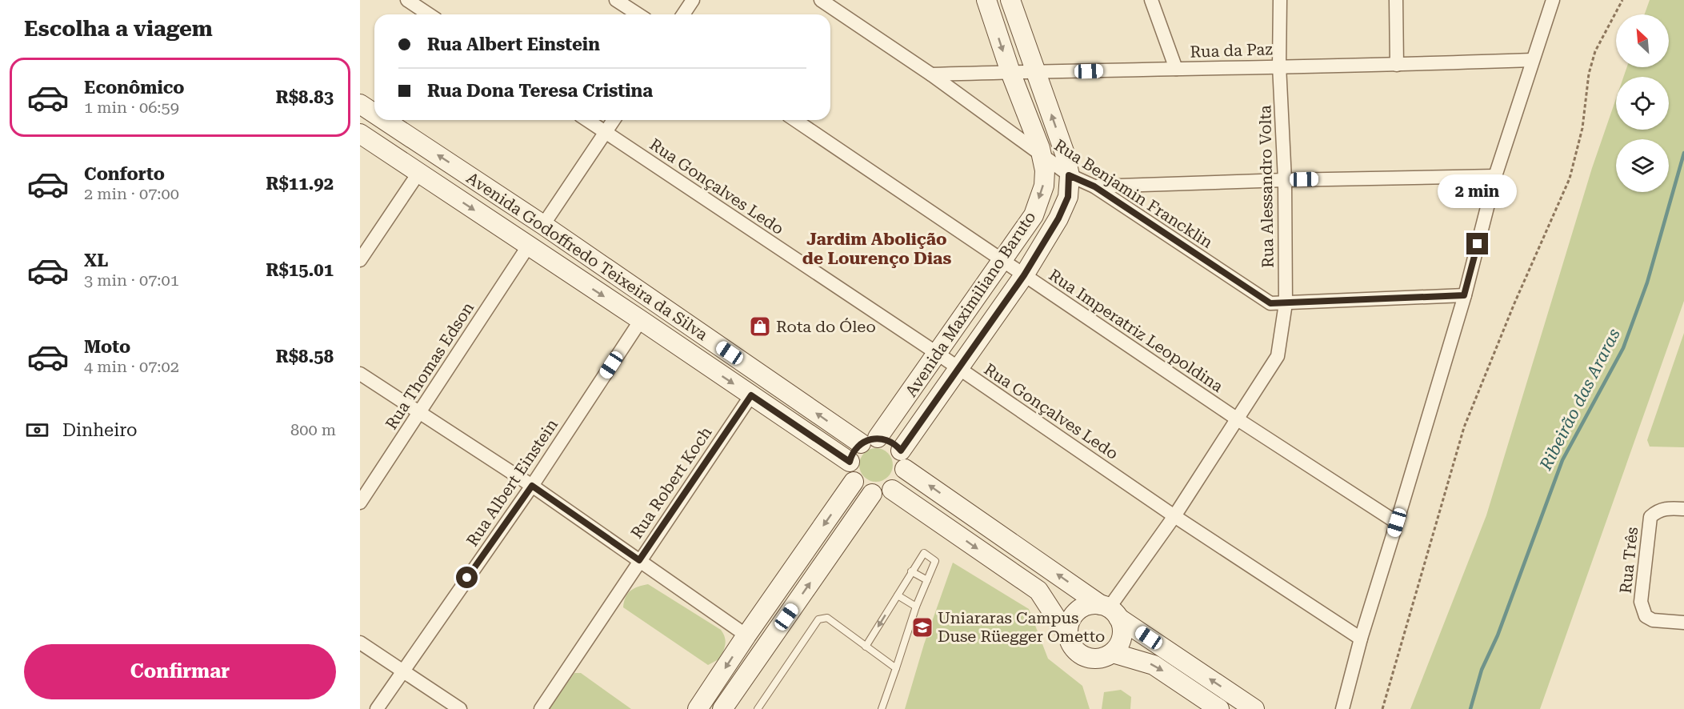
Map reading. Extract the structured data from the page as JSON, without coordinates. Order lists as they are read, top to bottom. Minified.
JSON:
{"streets":{"street":["Rua da Paz","Rua Gonçalves Ledo","Rua Alessandro Volta","Rua Benjamin Francklin","Avenida Godoffredo Teixeira da Silva","Avenida Maximiliano Baruto","Rua Imperatriz Leopoldina","Rua Thomas Edson","Rua Albert Einstein","Rua Robert Koch","Rua Três"]},"crossings":[["Rua da Paz","Rua Alessandro Volta"],["Rua da Paz","Rua Benjamin Francklin"],["Rua da Paz","Avenida Maximiliano Baruto"],["Rua Gonçalves Ledo","Rua Alessandro Volta"],["Rua Gonçalves Ledo","Avenida Maximiliano Baruto"],["Rua Alessandro Volta","Rua Benjamin Francklin"],["Rua Alessandro Volta","Rua Imperatriz Leopoldina"],["Rua Benjamin Francklin","Avenida Maximiliano Baruto"],["Avenida Godoffredo Teixeira da Silva","Avenida Maximiliano Baruto"],["Avenida Godoffredo Teixeira da Silva","Rua Thomas Edson"],["Avenida Godoffredo Teixeira da Silva","Rua Albert Einstein"],["Avenida Godoffredo Teixeira da Silva","Rua Robert Koch"],["Avenida Maximiliano Baruto","Rua Imperatriz Leopoldina"]],"districts":["Jardim Abolição de Lourenço Dias"],"water":["Ribeirão das Araras"],"places":{"shop":["Rota do Óleo"],"school or university":["Uniararas Campus Duse Rüegger Ometto"]},"north":"top left","page":{"heading":"Escolha a viagem","banner":["Rua Albert Einstein","Rua Dona Teresa Cristina"],"list":[{"name":"Econômico","note":"1 min · 06:59","value":"R$8.83"},{"name":"Conforto","note":"2 min · 07:00","value":"R$11.92"},{"name":"XL","note":"3 min · 07:01","value":"R$15.01"},{"name":"Moto","note":"4 min · 07:02","value":"R$8.58"}],"bubble":"2 min","pay":["Dinheiro","800 m"],"buttons":"Confirmar"}}
